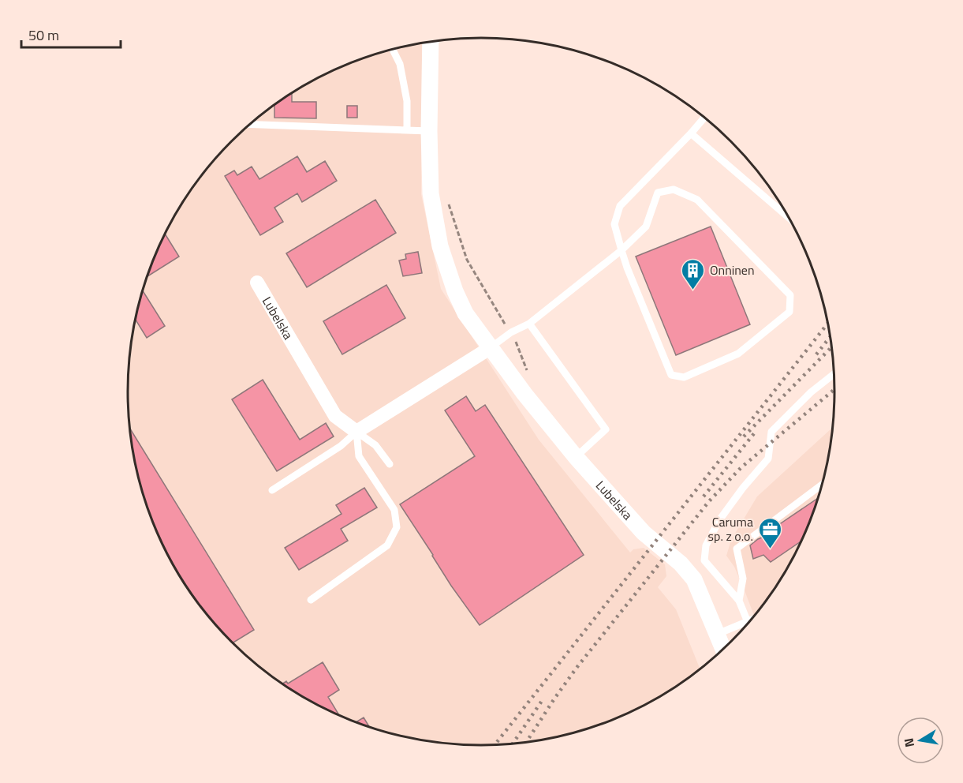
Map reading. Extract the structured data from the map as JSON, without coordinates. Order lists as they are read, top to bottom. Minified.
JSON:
{"streets":{"street":["Lubelska"]},"places":{"building":["Onninen"],"office":["Caruma sp. z o.o."]},"scale_bar":"50 m","north":"left"}
